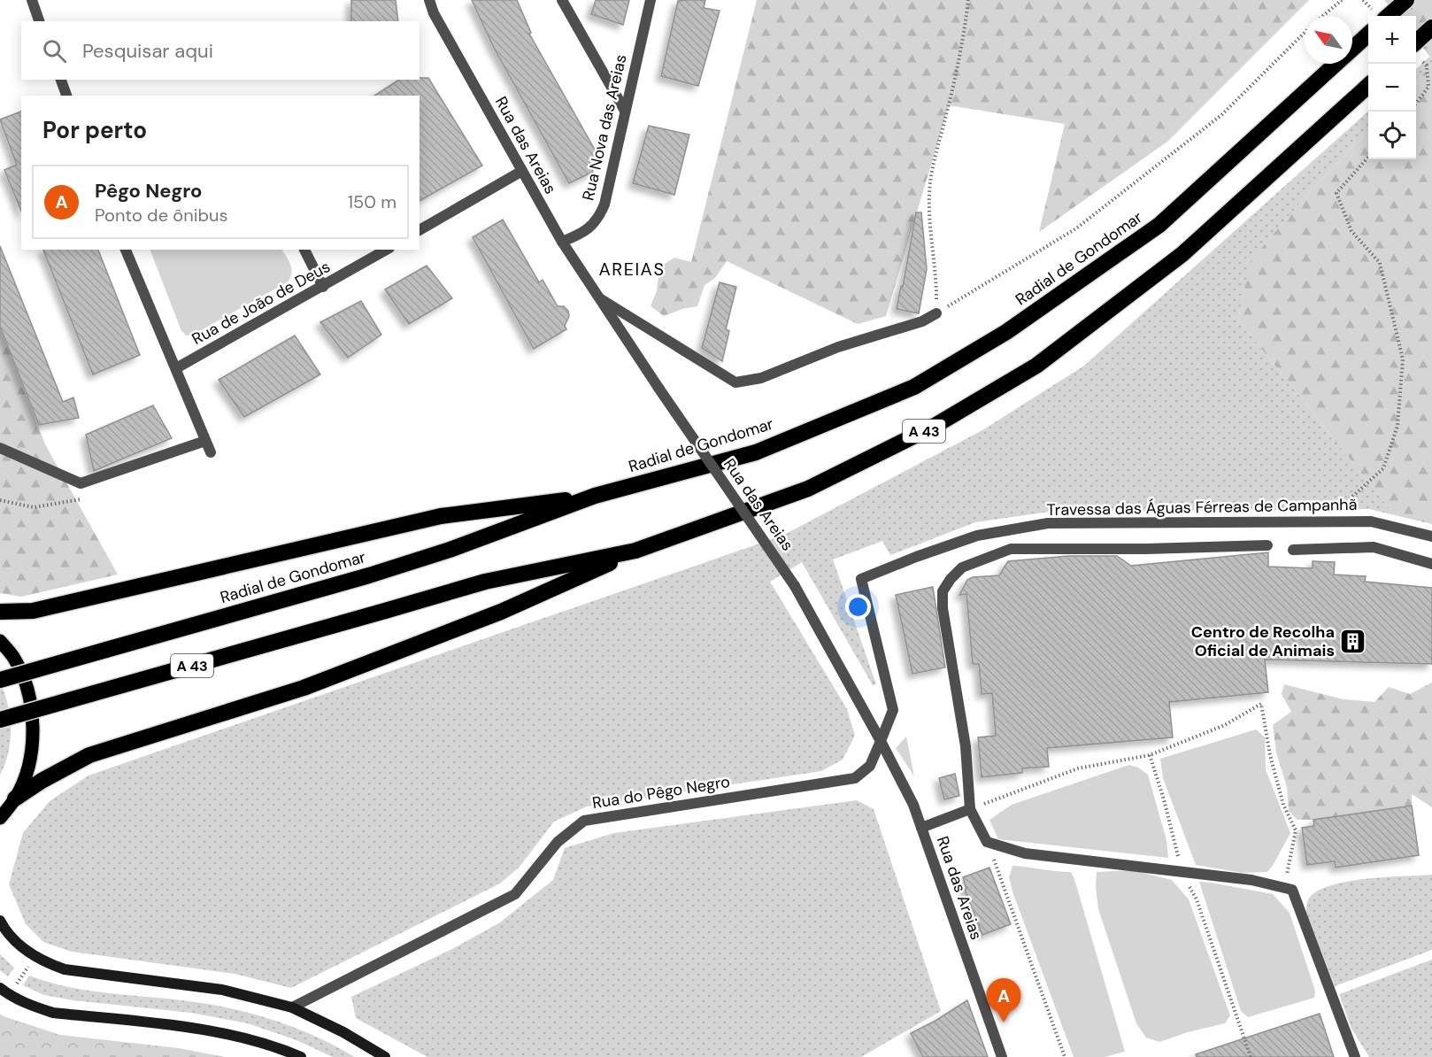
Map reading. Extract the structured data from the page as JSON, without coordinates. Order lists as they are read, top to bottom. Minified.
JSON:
{"streets":{"highway":["Radial de Gondomar","A 43"],"street":["Rua Nova das Areias","Rua das Areias","Rua de João de Deus","Travessa das Águas Férreas de Campanhã","Rua do Pêgo Negro"]},"crossings":[["Rua Nova das Areias","Rua das Areias"],["Rua das Areias","Travessa das Águas Férreas de Campanhã"],["Rua das Areias","Rua do Pêgo Negro"],["Travessa das Águas Férreas de Campanhã","Rua do Pêgo Negro"]],"districts":["AREIAS"],"places":{"building":["Centro de Recolha Oficial de Animais"]},"north":"top left","page":{"map_buttons":["+","−"],"search":"Pesquisar aqui","heading":"Por perto","list":[{"mark":"A","name":"Pêgo Negro","note":"Ponto de ônibus","value":"150 m"}],"pins":"A"}}
